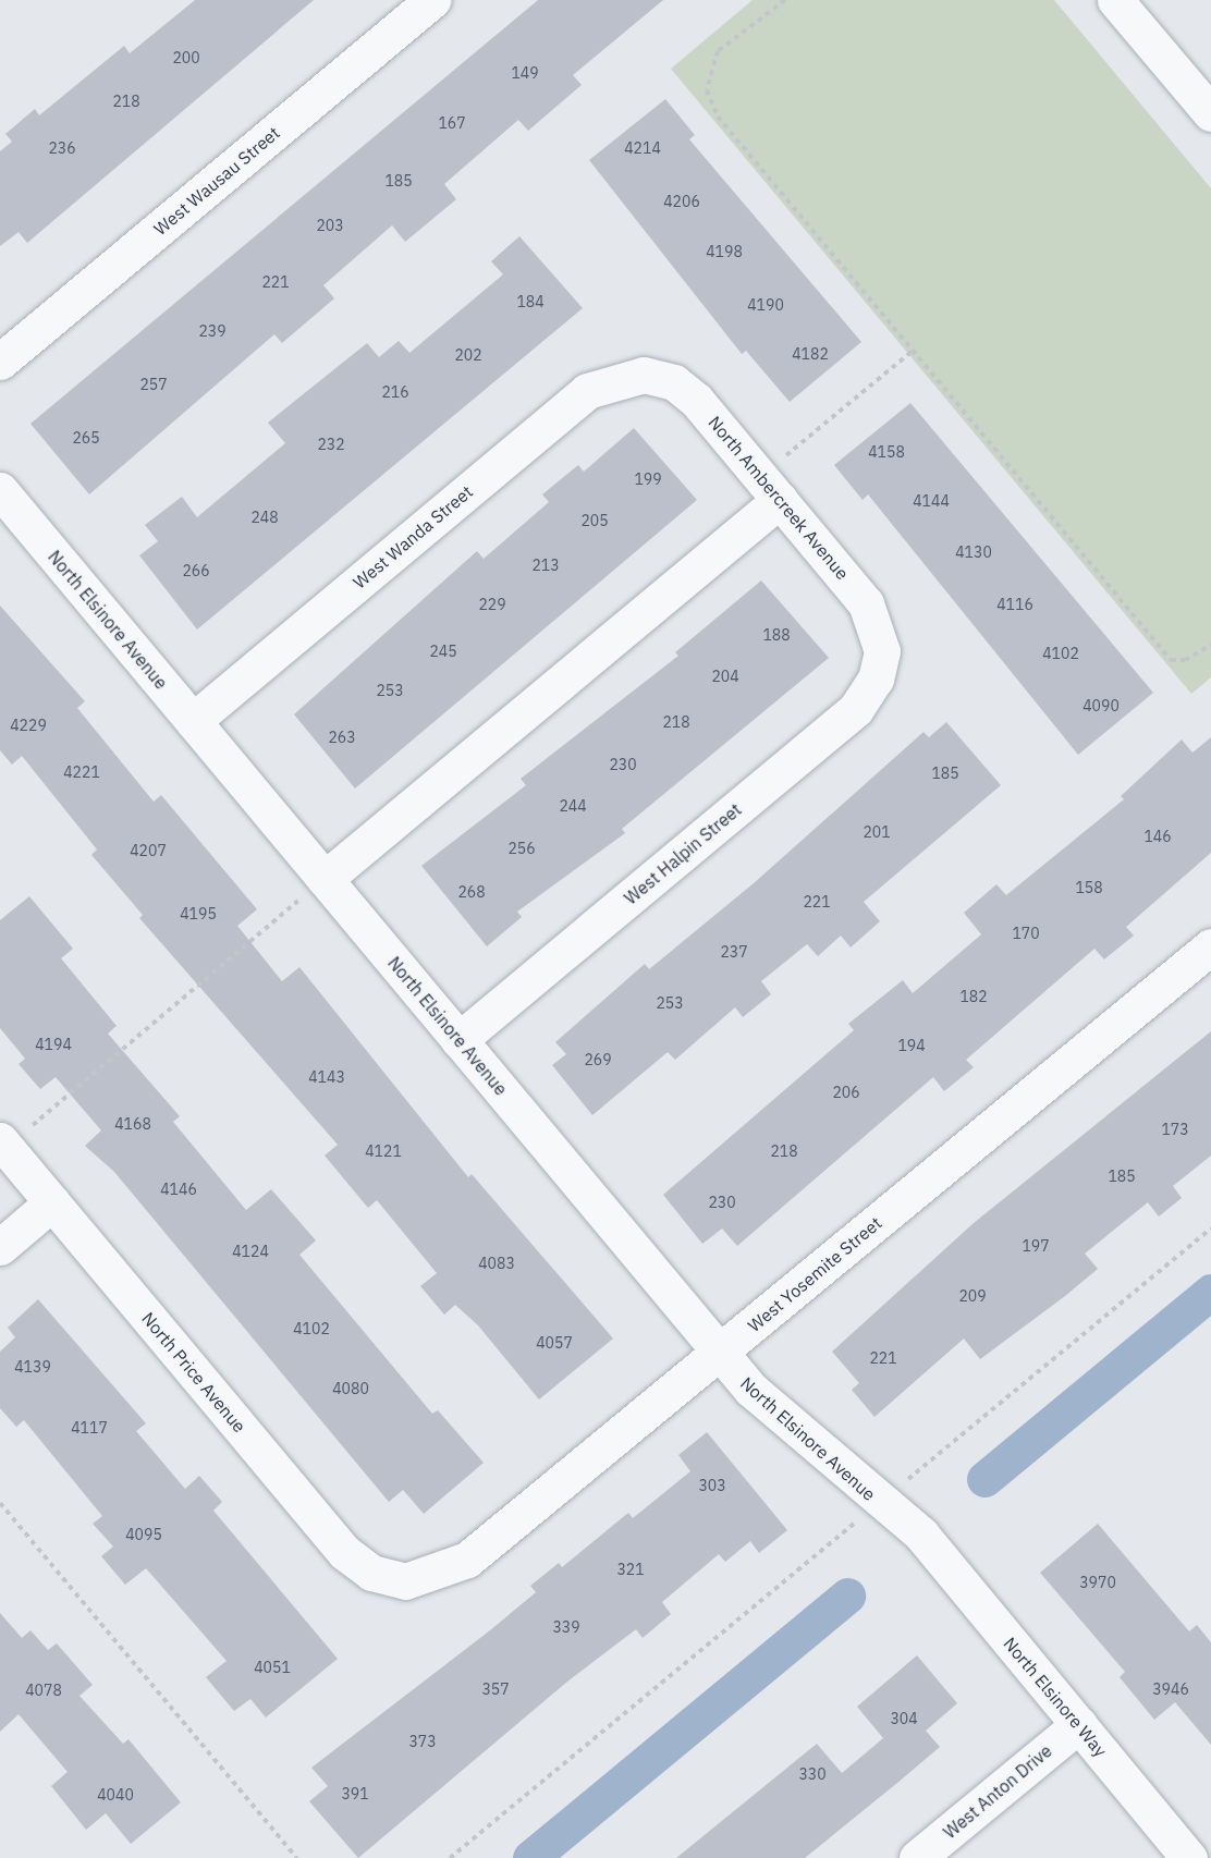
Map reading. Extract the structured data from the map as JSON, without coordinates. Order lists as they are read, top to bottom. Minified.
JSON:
{"streets":{"street":["West Wausau Street","North Ambercreek Avenue","West Wanda Street","North Elsinore Avenue","West Halpin Street","West Yosemite Street","North Price Avenue","North Elsinore Way","West Anton Drive"]},"crossings":[["North Ambercreek Avenue","West Wanda Street"],["North Ambercreek Avenue","West Halpin Street"],["West Wanda Street","North Elsinore Avenue"],["North Elsinore Avenue","West Halpin Street"],["North Elsinore Avenue","West Yosemite Street"],["North Elsinore Avenue","North Elsinore Way"],["West Yosemite Street","North Price Avenue"],["North Elsinore Way","West Anton Drive"]],"house_numbers":["200","149","218","167","236","4214","185","4206","203","4198","221","184","4190","239","4182","202","257","216","265","232","4158","199","4144","248","205","4130","213","266","229","4116","188","245","4102","204","253","4090","218","4229","263","230","4221","185","244","201","146","256","4207","158","268","221","4195","170","237","182","253","4194","194","269","4143","206","4168","173","4121","218","185","4146","230","197","4124","4083","209","4102","4057","221","4139","4080","4117","303","4095","321","3970","339","4051","357","3946","4078","304","373","330","391","4040"]}
